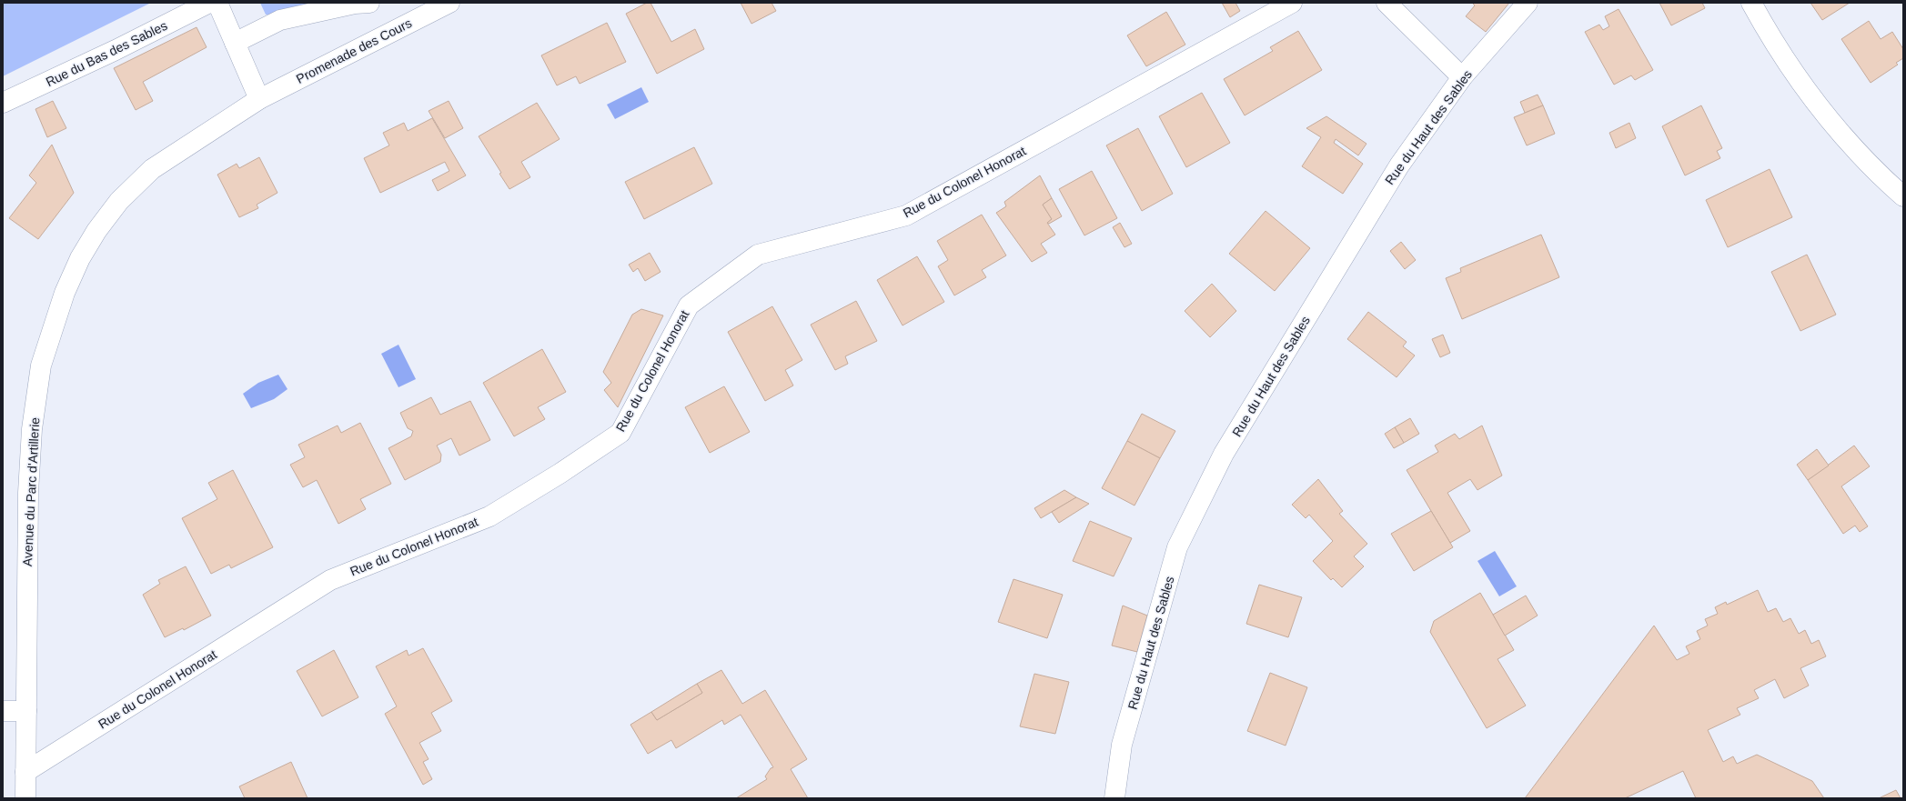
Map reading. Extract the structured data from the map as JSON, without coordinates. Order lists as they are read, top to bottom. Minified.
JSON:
{"streets":{"street":["Promenade des Cours","Rue du Bas des Sables","Rue du Haut des Sables","Rue du Colonel Honorat","Avenue du Parc d'Artillerie"]},"crossings":[["Promenade des Cours","Avenue du Parc d'Artillerie"],["Rue du Colonel Honorat","Avenue du Parc d'Artillerie"]]}
